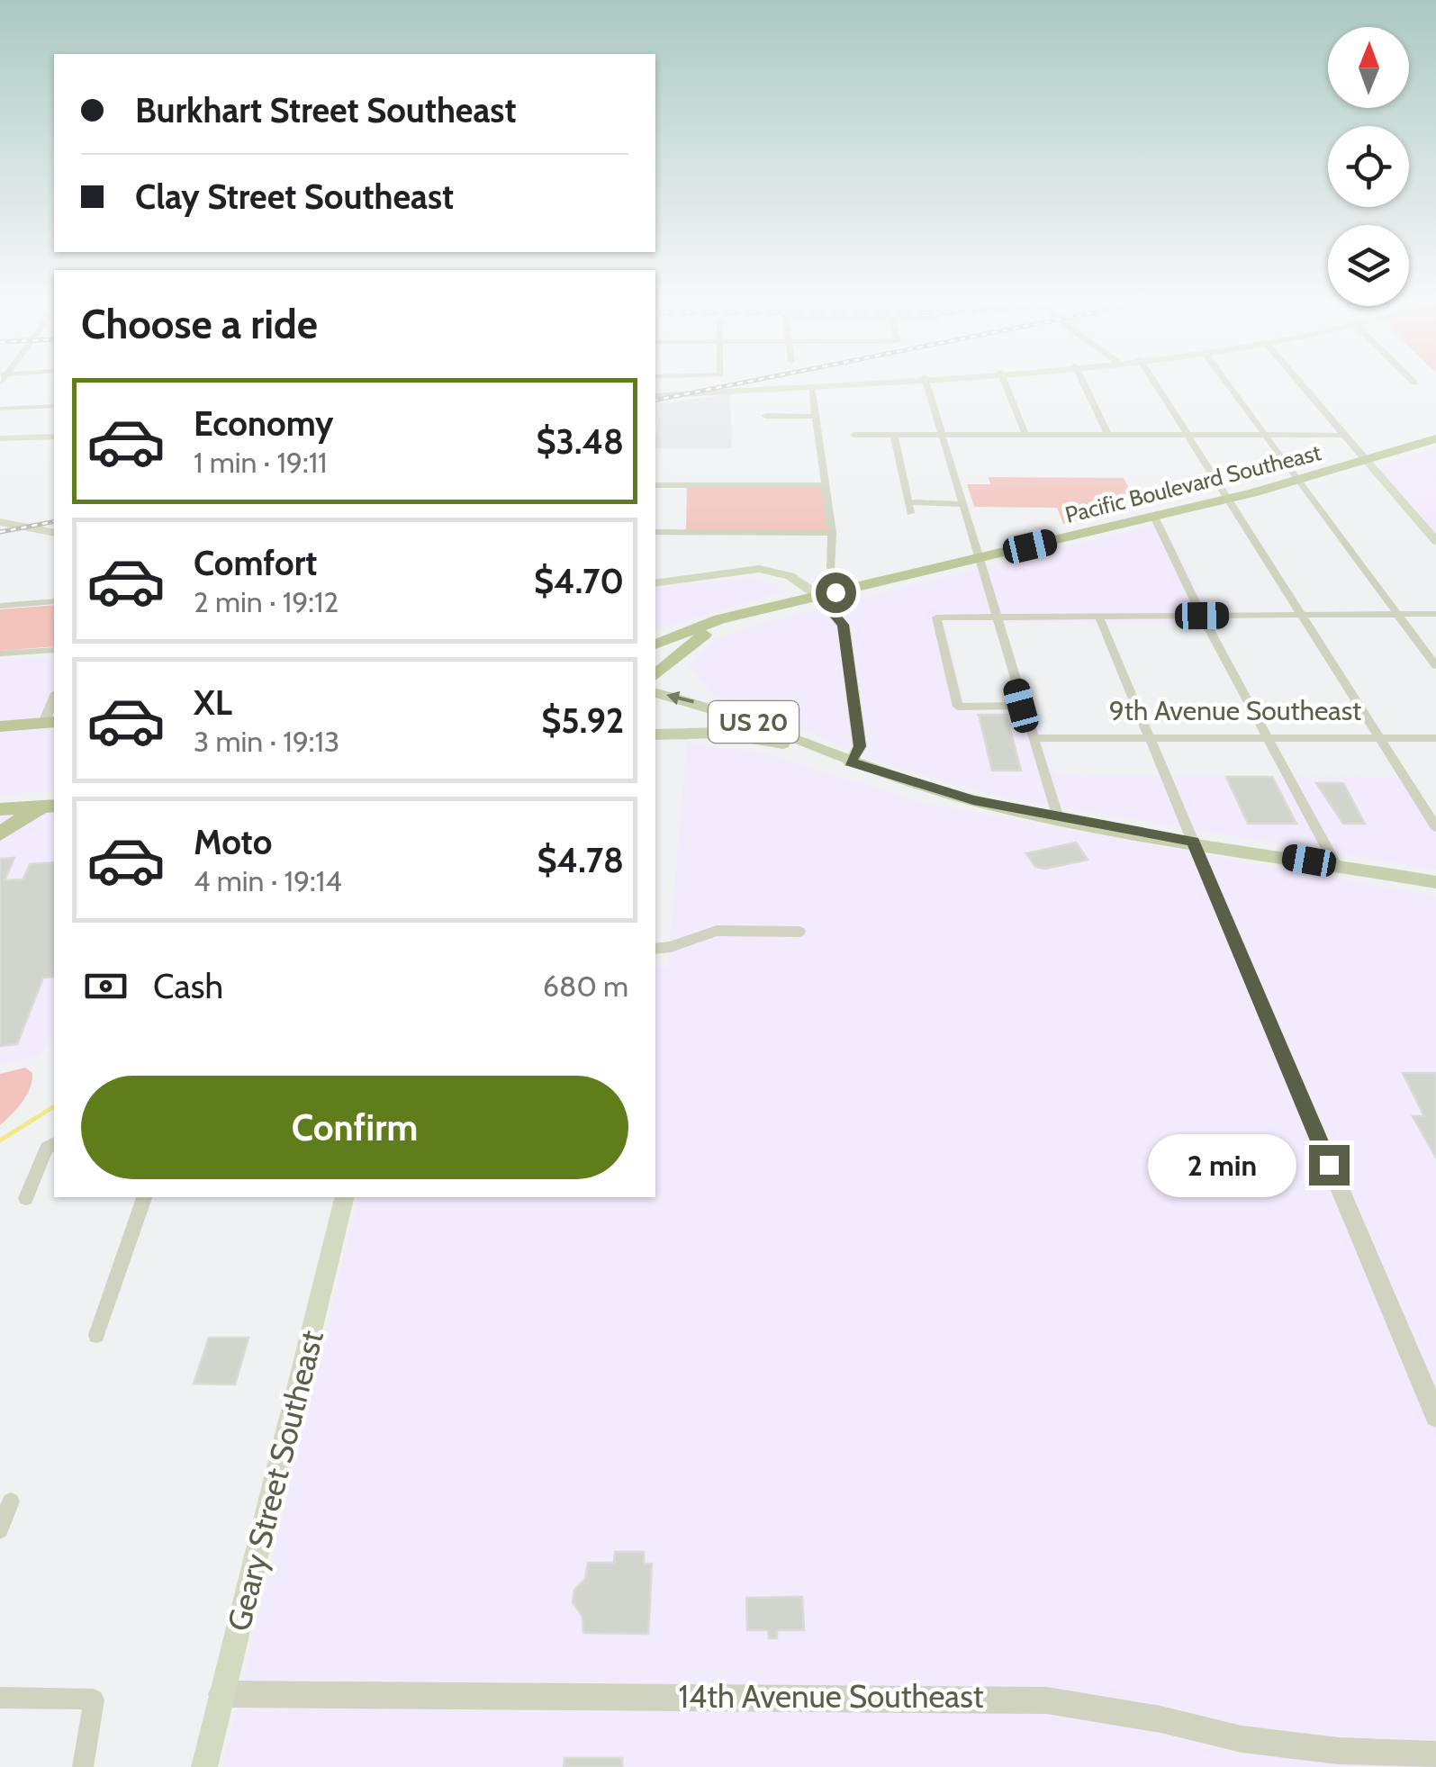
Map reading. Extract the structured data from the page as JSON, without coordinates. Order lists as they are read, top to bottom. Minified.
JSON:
{"streets":{"highway":["Pacific Boulevard Southeast"],"main road":["US 20","Geary Street Southeast"],"street":["9th Avenue Southeast","14th Avenue Southeast"]},"crossings":[["Geary Street Southeast","14th Avenue Southeast"]],"north":"top","page":{"banner":["Burkhart Street Southeast","Clay Street Southeast"],"heading":"Choose a ride","list":[{"name":"Economy","note":"1 min · 19:11","value":"$3.48"},{"name":"Comfort","note":"2 min · 19:12","value":"$4.70"},{"name":"XL","note":"3 min · 19:13","value":"$5.92"},{"name":"Moto","note":"4 min · 19:14","value":"$4.78"}],"pay":["Cash","680 m"],"buttons":"Confirm","bubble":"2 min"}}
